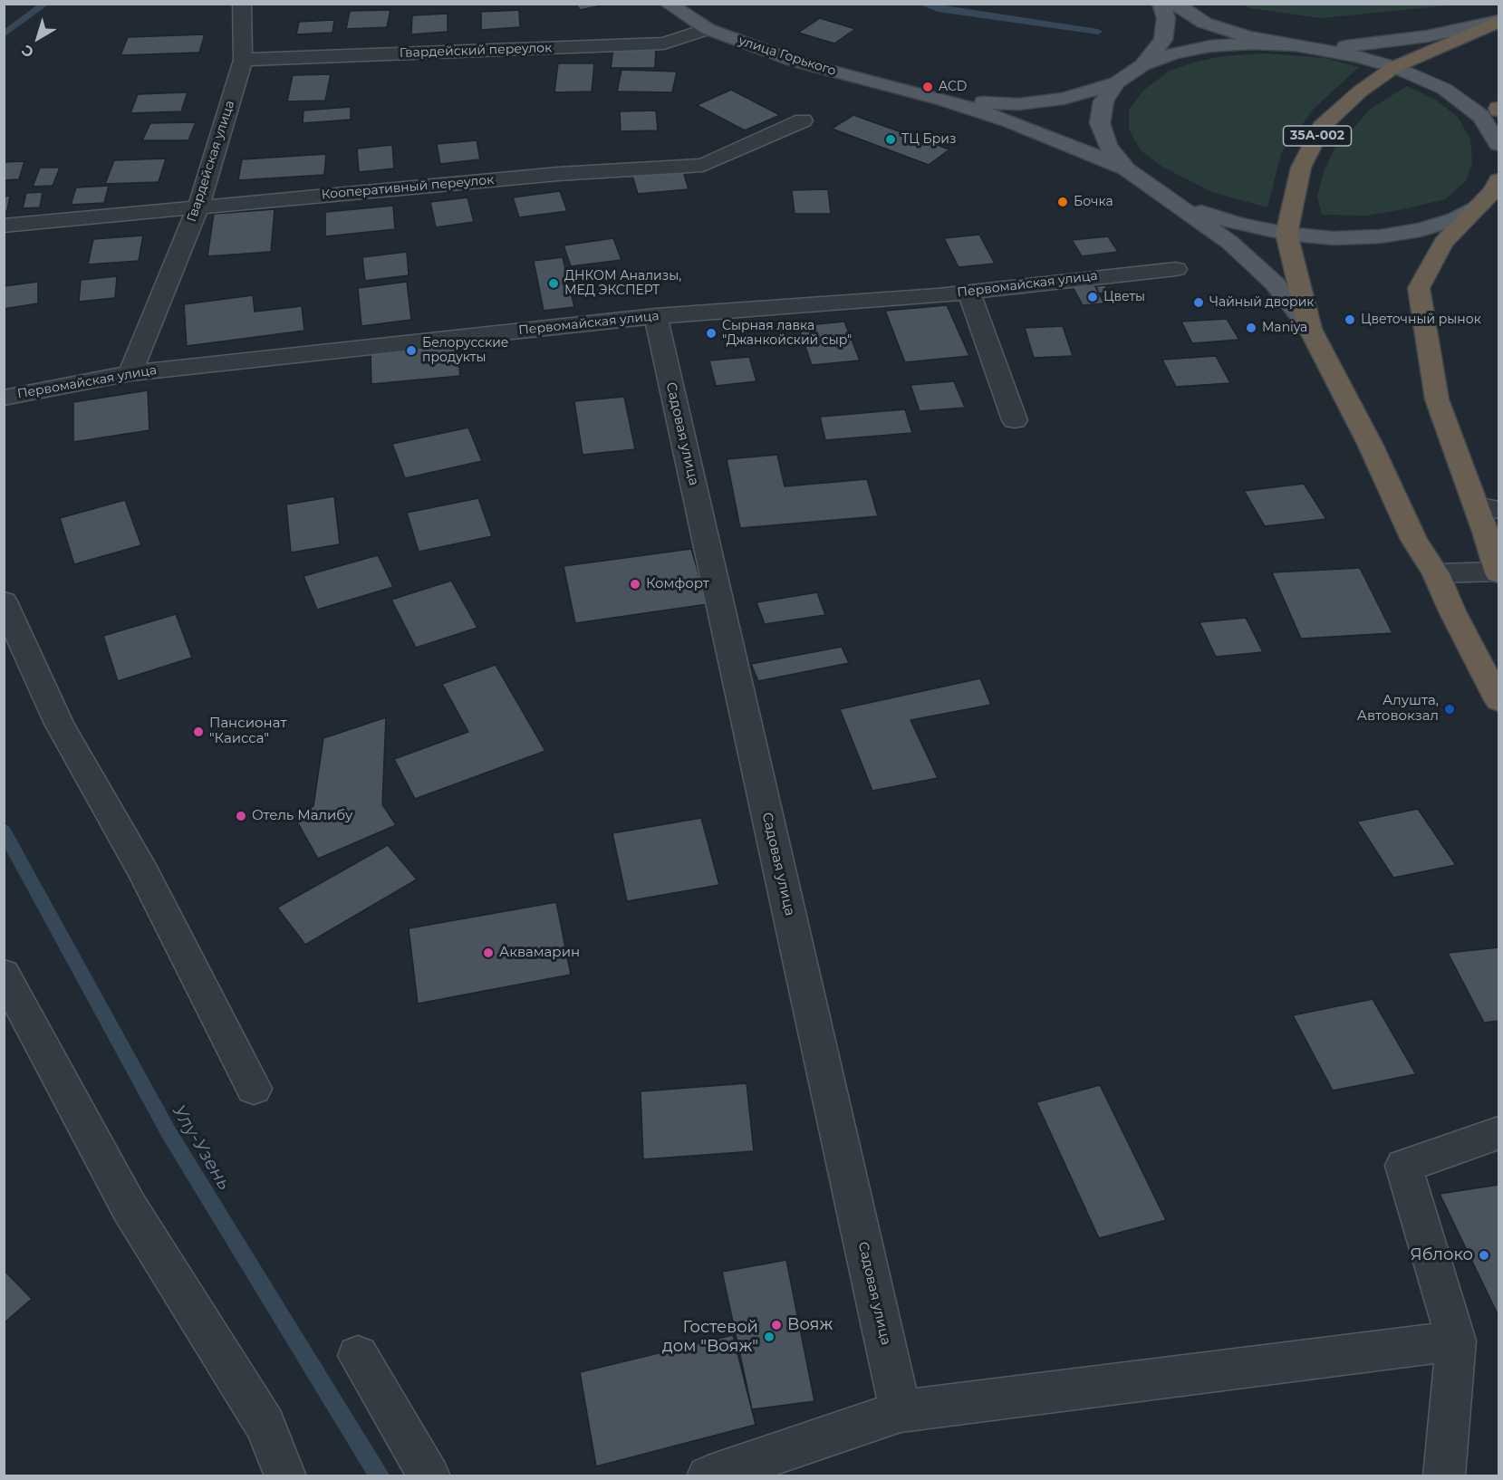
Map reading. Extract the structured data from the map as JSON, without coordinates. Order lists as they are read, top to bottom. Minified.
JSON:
{"streets":{"highway":["35А-002"],"main road":["улица Горького"],"street":["Гвардейский переулок","Гвардейская улица","Кооперативный переулок","Первомайская улица","Садовая улица"]},"crossings":[["Гвардейский переулок","улица Горького"],["Гвардейский переулок","Гвардейская улица"],["улица Горького","35А-002"],["Гвардейская улица","Кооперативный переулок"],["Гвардейская улица","Первомайская улица"],["Первомайская улица","Садовая улица"]],"water":["Улу-Узень"],"places":["ACD","ТЦ Бриз","Бочка","ДНКОМ Анализы, МЕД ЭКСПЕРТ","Цветы","Чайный дворик","Цветочный рынок","Maniya","Сырная лавка \"Джанкойский сыр\"","Белорусские продукты","Комфорт","Алушта, Автовокзал","Пансионат \"Каисса\"","Отель Малибу","Аквамарин","Яблоко","Вояж","Гостевой дом \"Вояж\""],"north":"bottom left"}
